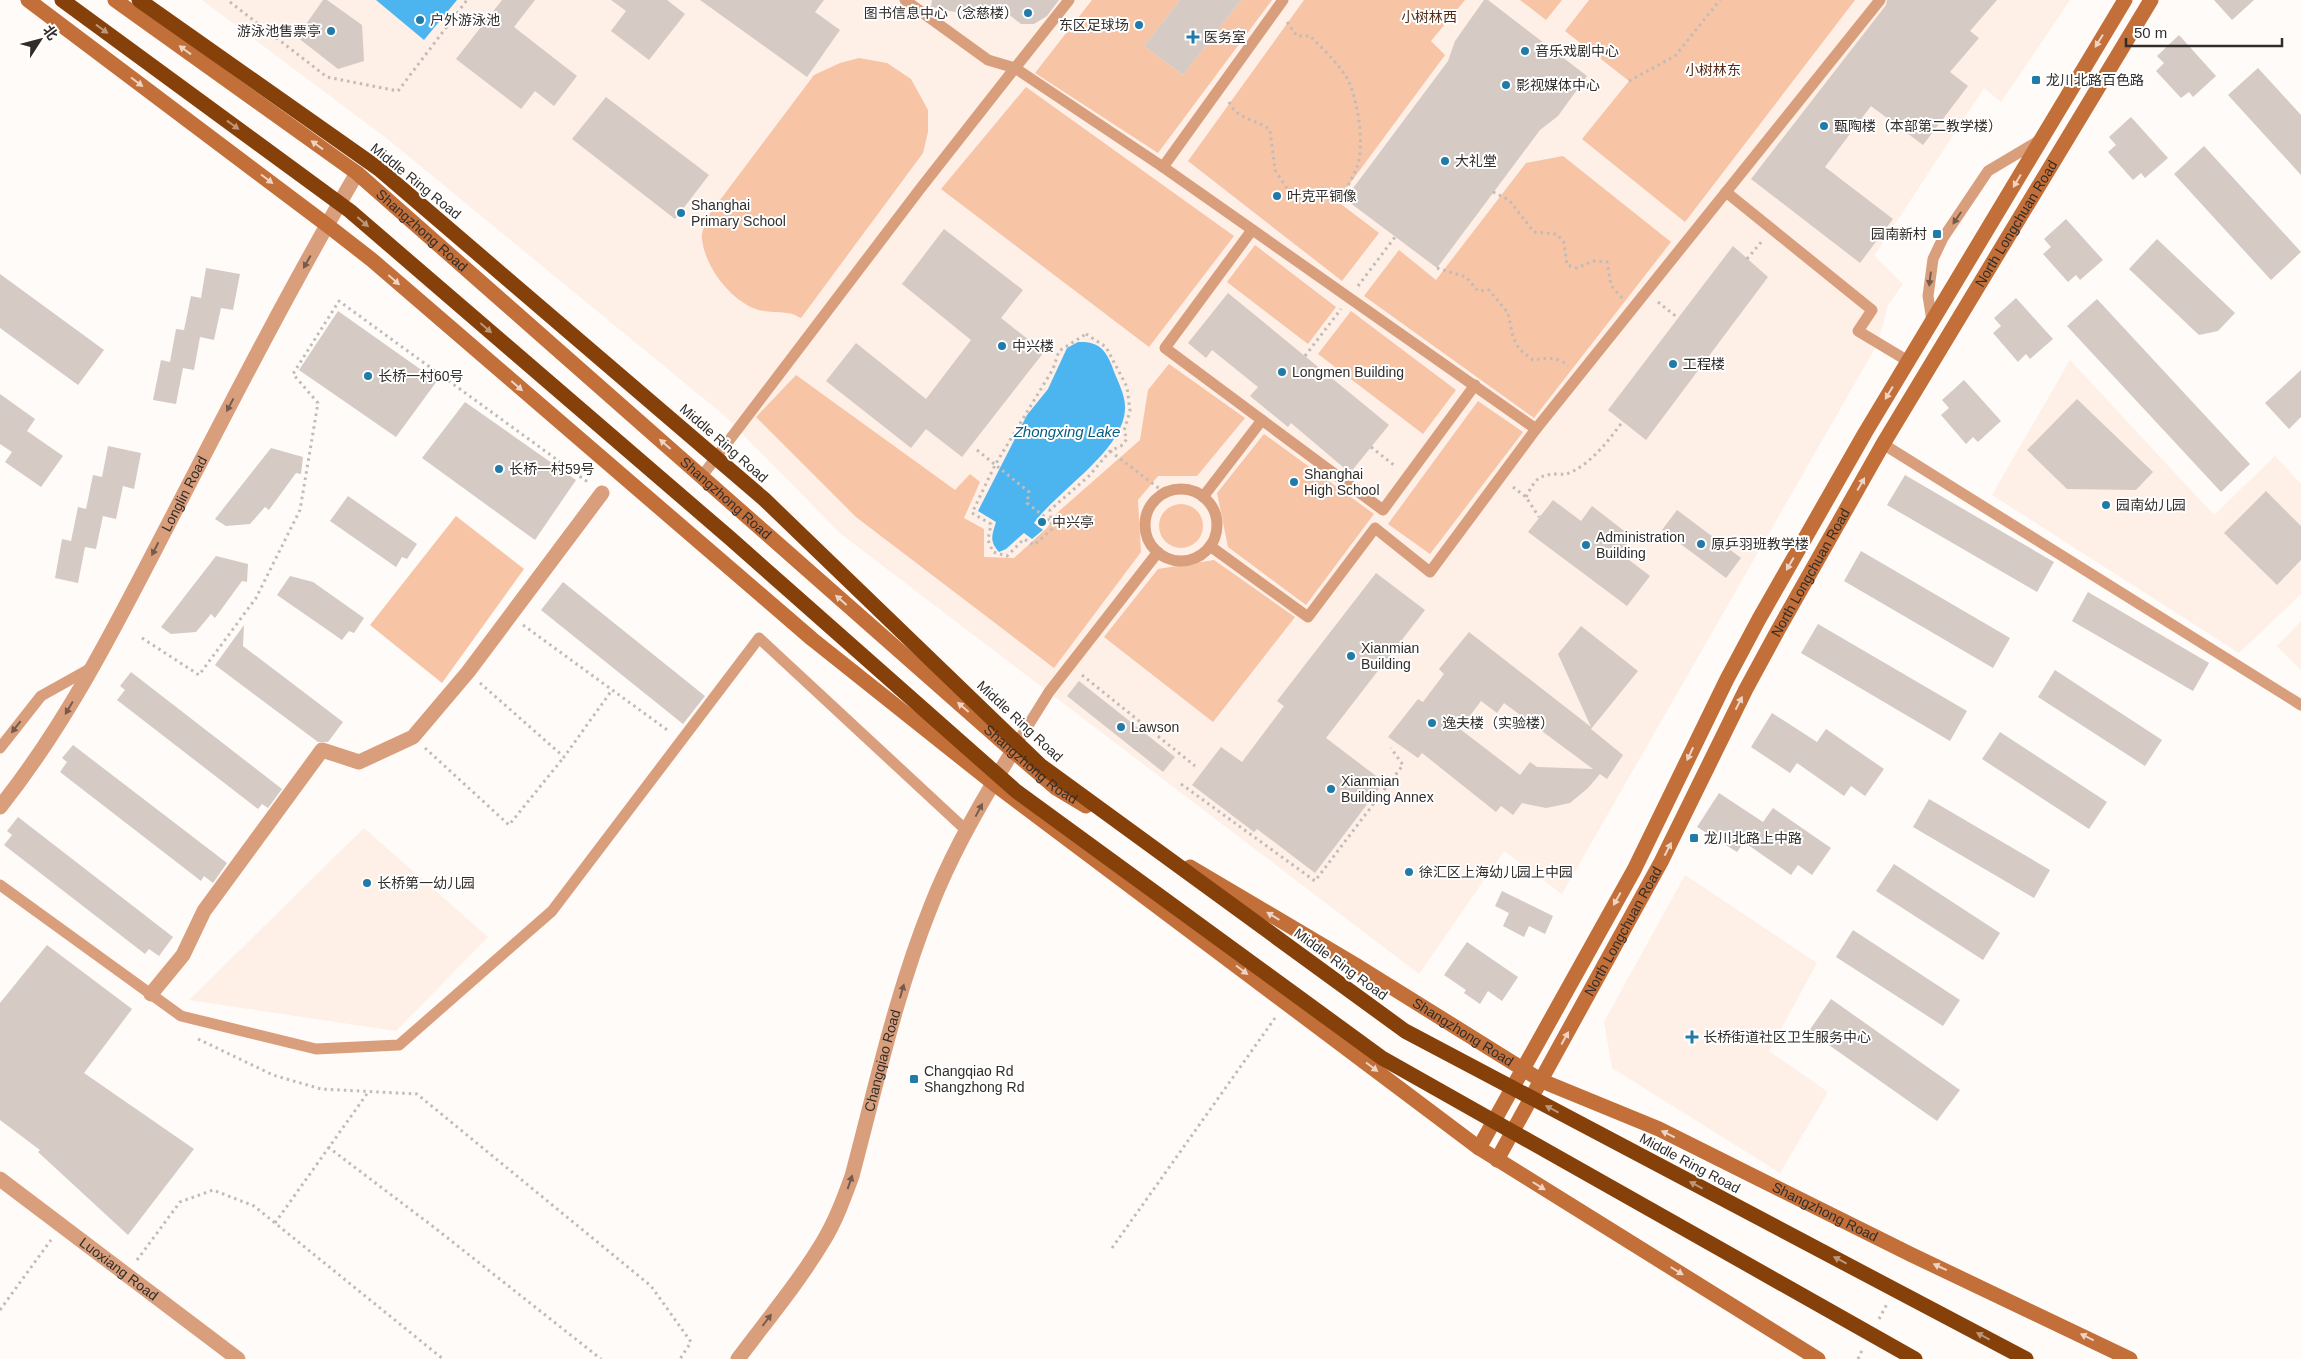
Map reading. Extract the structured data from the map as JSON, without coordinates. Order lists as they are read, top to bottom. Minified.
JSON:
{"streets":{"highway":["Middle Ring Road"],"main road":["North Longchuan Road","Shangzhong Road"],"street":["Longlin Road","Changqiao Road","Luoxiang Road"]},"crossings":[["North Longchuan Road","Shangzhong Road"],["Shangzhong Road","Longlin Road"],["Shangzhong Road","Changqiao Road"]],"one_way":["Longlin Road","Changqiao Road"],"water":["Zhongxing Lake"],"parks":["小树林西","小树林东"],"places":{"other":["图书信息中心（念慈楼）","户外游泳池","东区足球场","游泳池售票亭","音乐戏剧中心","影视媒体中心","甄陶楼（本部第二教学楼）","大礼堂","叶克平铜像","Shanghai Primary School","中兴楼","工程楼","Longmen Building","长桥一村60号","长桥一村59号","Shanghai High School","园南幼儿园","中兴亭","原乒羽班教学楼","Administration Building","Xianmian Building","逸夫楼（实验楼）","Lawson","Xianmian Building Annex","徐汇区上海幼儿园上中园","长桥第一幼儿园"],"health":["医务室","长桥街道社区卫生服务中心"],"transit":["龙川北路百色路","园南新村","龙川北路上中路","Changqiao Rd Shangzhong Rd"]},"scale_bar":"50 m","north":"top right"}
